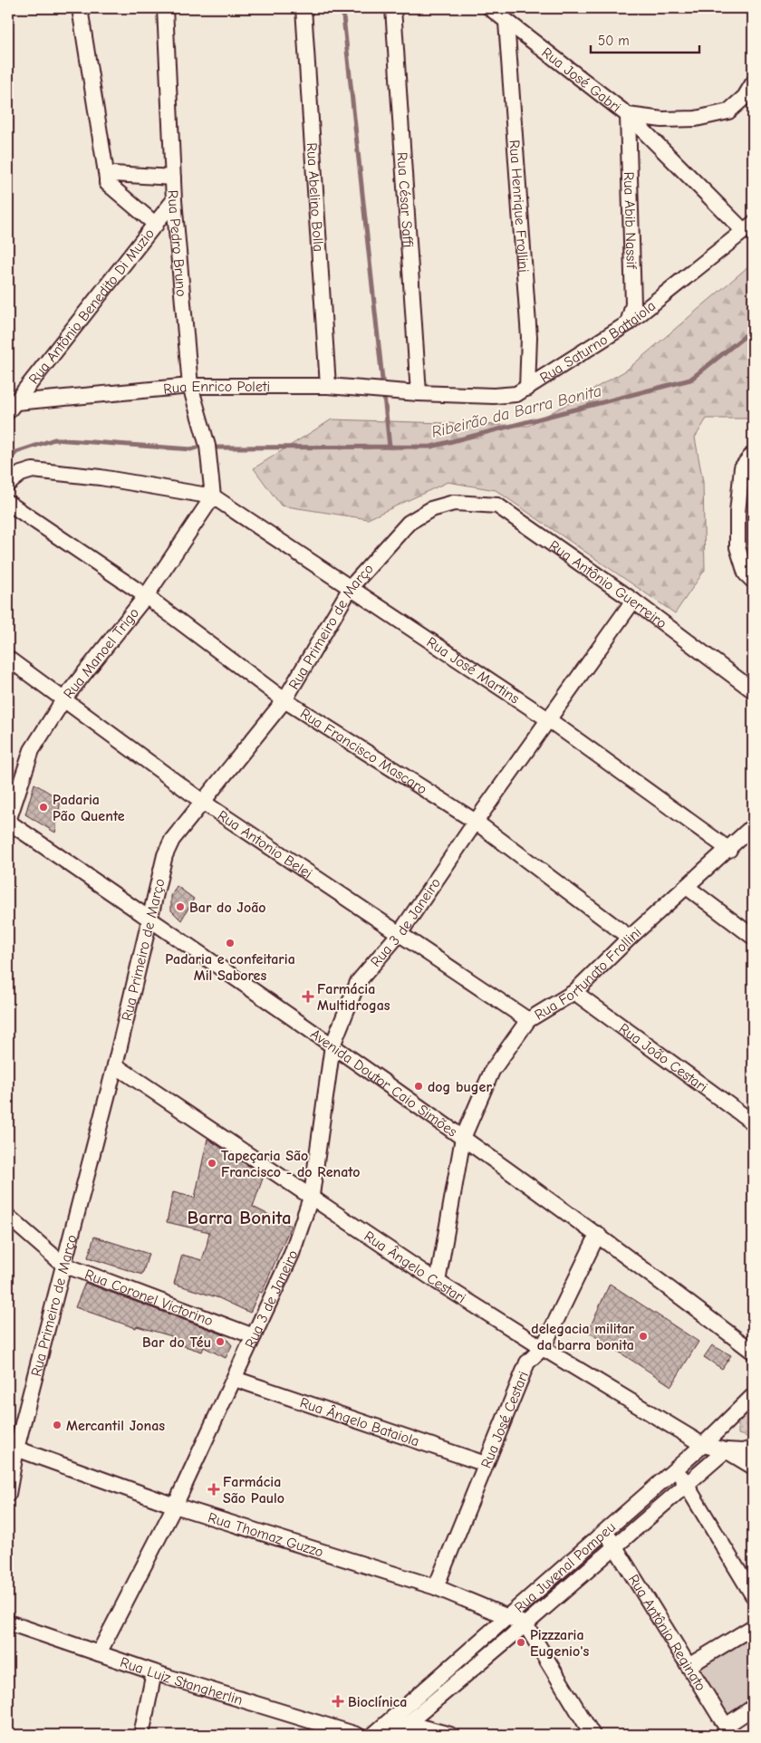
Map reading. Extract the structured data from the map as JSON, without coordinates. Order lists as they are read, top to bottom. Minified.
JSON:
{"streets":{"street":["Rua José Gabri","Rua Abelino Bolla","Rua César Saffi","Rua Henrique Frollini","Rua Abib Nassif","Rua Pedro Bruno","Rua Antônio Benedito Di Muzio","Rua Saturno Battaiola","Rua Enrico Poleti","Rua Antônio Guerreiro","Rua Primeiro de Março","Rua Manoel Trigo","Rua José Martins","Rua Francisco Mascaro","Rua Antonio Belei","Rua 3 de Janeiro","Rua Fortunato Frollini","Rua João Cestari","Avenida Doutor Caio Simões","Rua Ângelo Cestari","Rua Coronel Victorino","Rua José Cestari","Rua Ângelo Bataiola","Rua Thomaz Guzzo","Rua Juvenal Pompeu","Rua Antônio Reginato","Rua Luiz Stangherlin"]},"crossings":[["Rua José Gabri","Rua Henrique Frollini"],["Rua José Gabri","Rua Abib Nassif"],["Rua Abelino Bolla","Rua Enrico Poleti"],["Rua César Saffi","Rua Saturno Battaiola"],["Rua César Saffi","Rua Enrico Poleti"],["Rua Henrique Frollini","Rua Saturno Battaiola"],["Rua Abib Nassif","Rua Saturno Battaiola"],["Rua Pedro Bruno","Rua Antônio Benedito Di Muzio"],["Rua Pedro Bruno","Rua Enrico Poleti"],["Rua Pedro Bruno","Rua Manoel Trigo"],["Rua Pedro Bruno","Rua José Martins"],["Rua Antônio Benedito Di Muzio","Rua Enrico Poleti"],["Rua Saturno Battaiola","Rua Enrico Poleti"],["Rua Antônio Guerreiro","Rua Primeiro de Março"],["Rua Antônio Guerreiro","Rua 3 de Janeiro"],["Rua Primeiro de Março","Rua José Martins"],["Rua Primeiro de Março","Rua Francisco Mascaro"],["Rua Primeiro de Março","Rua Antonio Belei"],["Rua Primeiro de Março","Avenida Doutor Caio Simões"],["Rua Primeiro de Março","Rua Ângelo Cestari"],["Rua Primeiro de Março","Rua Coronel Victorino"],["Rua Primeiro de Março","Rua Thomaz Guzzo"],["Rua Manoel Trigo","Rua José Martins"],["Rua Manoel Trigo","Rua Francisco Mascaro"],["Rua Manoel Trigo","Rua Antonio Belei"],["Rua Manoel Trigo","Avenida Doutor Caio Simões"],["Rua José Martins","Rua 3 de Janeiro"],["Rua José Martins","Rua Fortunato Frollini"],["Rua Francisco Mascaro","Rua 3 de Janeiro"],["Rua Francisco Mascaro","Rua Fortunato Frollini"],["Rua Antonio Belei","Rua 3 de Janeiro"],["Rua Antonio Belei","Rua Fortunato Frollini"],["Rua 3 de Janeiro","Avenida Doutor Caio Simões"],["Rua 3 de Janeiro","Rua Ângelo Cestari"],["Rua 3 de Janeiro","Rua Coronel Victorino"],["Rua 3 de Janeiro","Rua Ângelo Bataiola"],["Rua 3 de Janeiro","Rua Thomaz Guzzo"],["Rua 3 de Janeiro","Rua Luiz Stangherlin"],["Rua Fortunato Frollini","Rua João Cestari"],["Rua Fortunato Frollini","Avenida Doutor Caio Simões"],["Rua Fortunato Frollini","Rua Ângelo Cestari"],["Avenida Doutor Caio Simões","Rua José Cestari"],["Rua Ângelo Cestari","Rua José Cestari"],["Rua Ângelo Cestari","Rua Juvenal Pompeu"],["Rua José Cestari","Rua Ângelo Bataiola"],["Rua José Cestari","Rua Thomaz Guzzo"],["Rua Thomaz Guzzo","Rua Juvenal Pompeu"],["Rua Juvenal Pompeu","Rua Antônio Reginato"]],"districts":["Barra Bonita"],"water":["Ribeirão da Barra Bonita"],"places":{"other":["Padaria Pão Quente","Bar do João","Padaria e confeitaria Mil Sabores","dog buger","Tapeçaria São Francisco - do Renato","delegacia militar da barra bonita","Bar do Téu","Mercantil Jonas","Pizzzaria Eugenio's"],"health":["Farmácia Multidrogas","Farmácia São Paulo","Bioclínica"]},"scale_bar":"50 m"}
